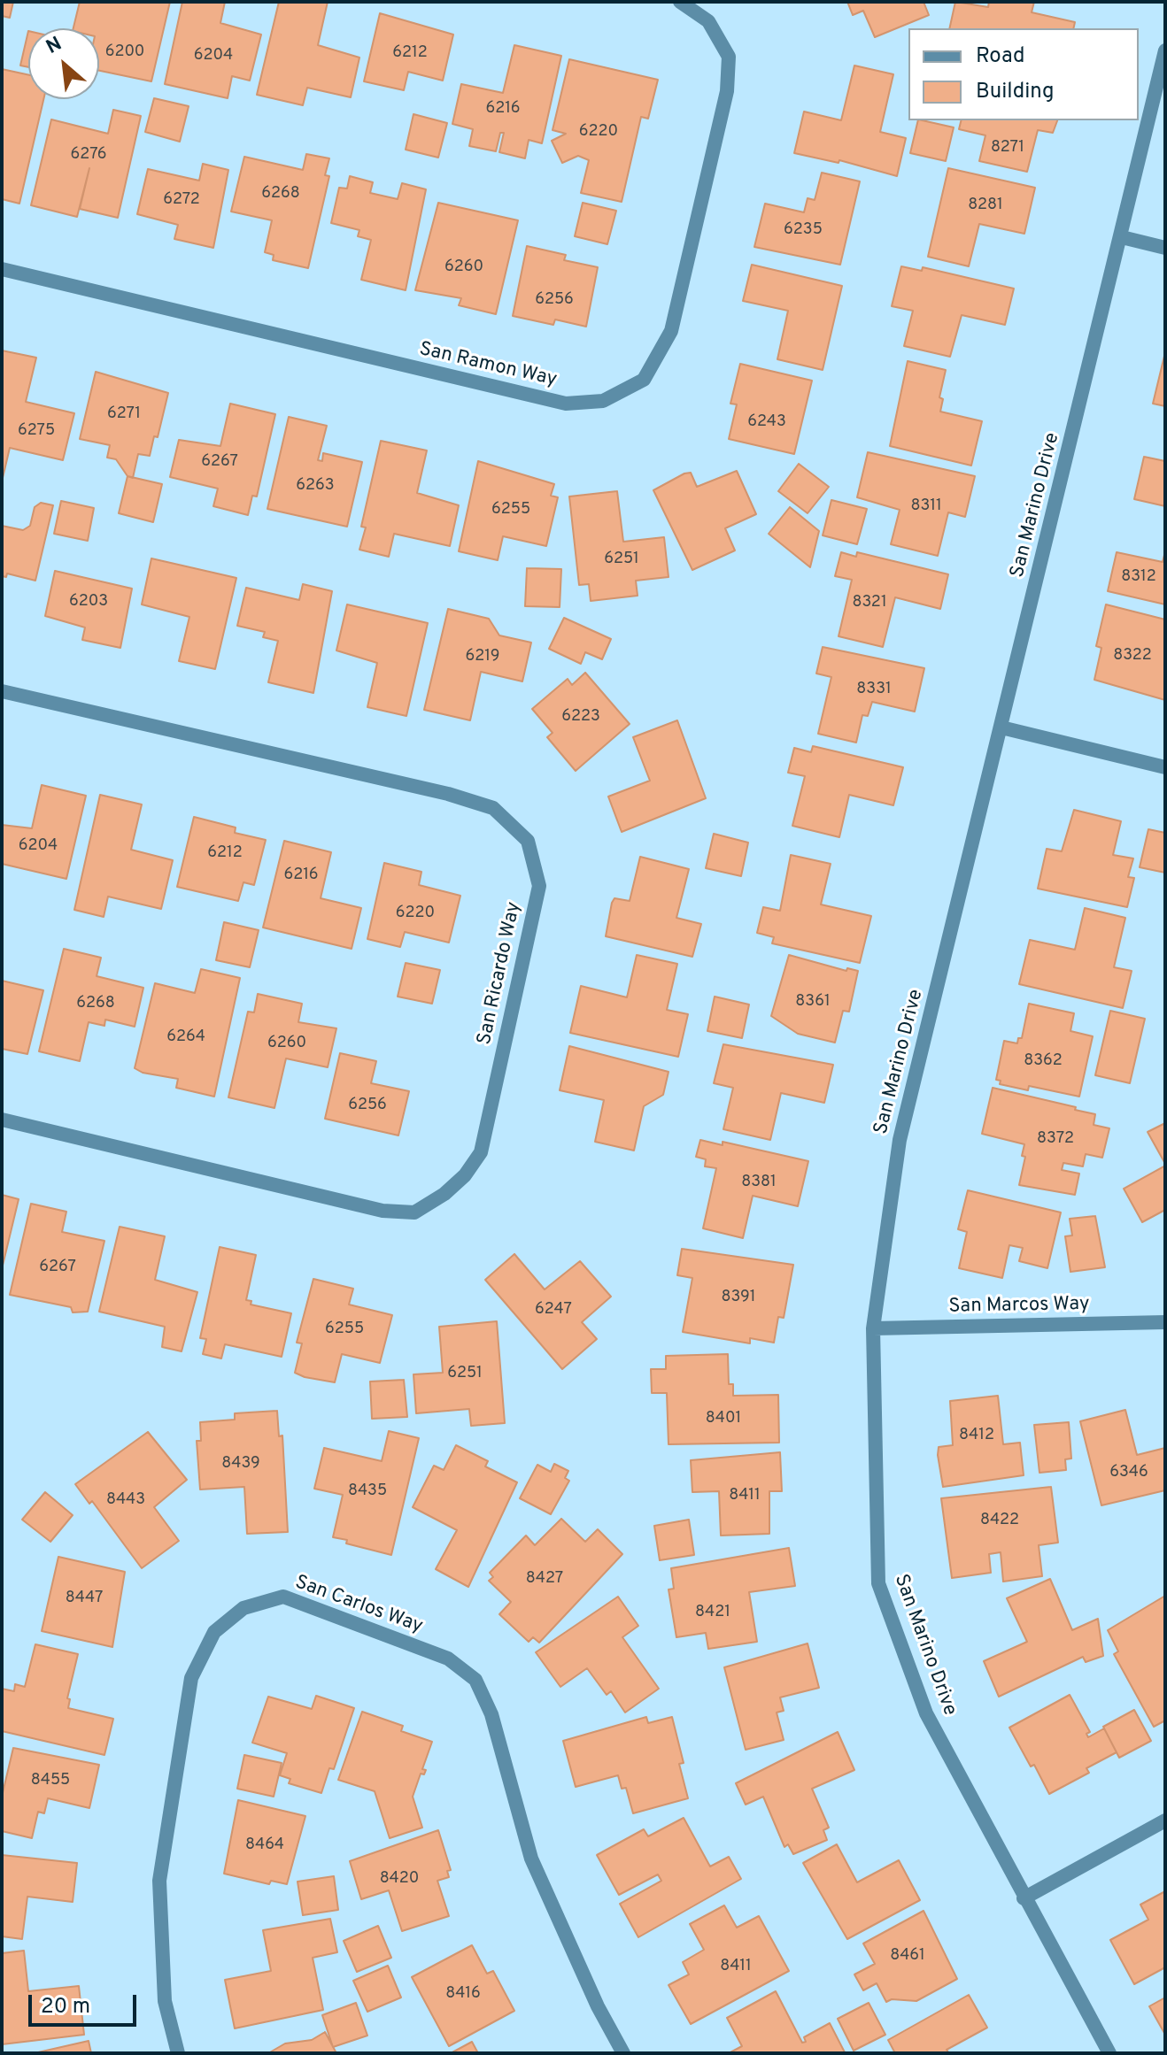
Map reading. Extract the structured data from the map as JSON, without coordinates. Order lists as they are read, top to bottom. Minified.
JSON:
{"streets":{"street":["San Ramon Way","San Marino Drive","San Ricardo Way","San Marcos Way","San Carlos Way"]},"crossings":[["San Marino Drive","San Marcos Way"]],"house_numbers":["6200","6212","6204","6216","6220","8271","6276","6268","6272","8281","6235","6260","6256","6271","6243","6275","6267","6263","8311","6255","6251","8312","6203","8321","8322","6219","8331","6223","6204","6212","6216","6220","8361","6268","6264","6260","8362","6256","8372","8381","6267","8391","6247","6255","6251","8401","8412","8439","6346","8435","8411","8443","8422","8427","8447","8421","8455","8464","8420","8461","8411","8416"],"legend":["Road","Building"],"scale_bar":"20 m","north":"top left"}
